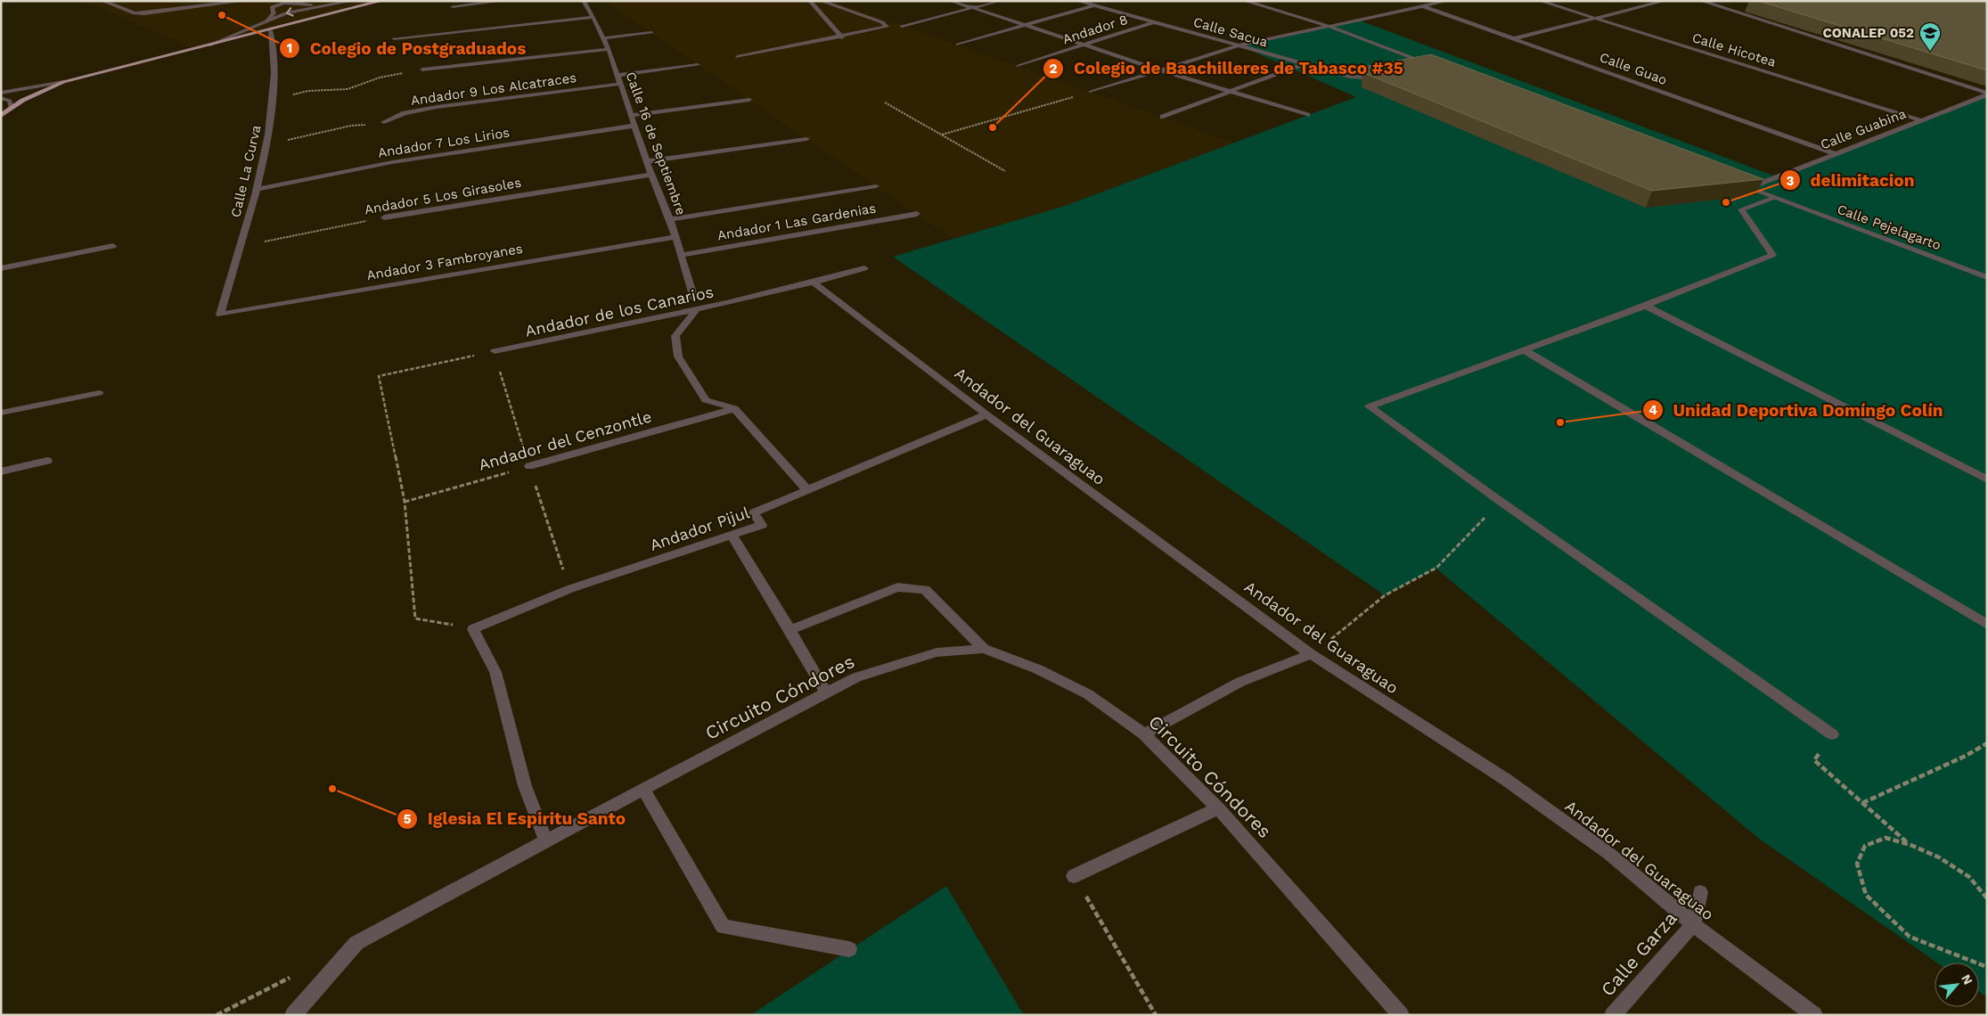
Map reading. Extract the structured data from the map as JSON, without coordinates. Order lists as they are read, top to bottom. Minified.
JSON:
{"streets":{"street":["Andador 8","Calle Sacua","Calle Hicotea","Calle Guao","Andador 9 Los Alcatraces","Calle Guabina","Andador 7 Los Lirios","Calle 16 de Septiembre","Calle La Curva","Andador 5 Los Girasoles","Andador 1 Las Gardenias","Calle Pejelagarto","Andador 3 Fambroyanes","Andador de los Canarios","Andador del Guaraguao","Andador del Cenzontle","Andador Pijul","Circuito Cóndores","Calle Garza"]},"crossings":[["Andador 8","Calle Sacua"],["Calle Hicotea","Calle Guabina"],["Calle Guao","Calle Guabina"],["Andador 9 Los Alcatraces","Calle 16 de Septiembre"],["Calle Guabina","Calle Pejelagarto"],["Andador 7 Los Lirios","Calle 16 de Septiembre"],["Andador 7 Los Lirios","Calle La Curva"],["Calle 16 de Septiembre","Andador 5 Los Girasoles"],["Calle 16 de Septiembre","Andador 1 Las Gardenias"],["Calle 16 de Septiembre","Andador 3 Fambroyanes"],["Calle 16 de Septiembre","Andador de los Canarios"],["Calle La Curva","Andador 5 Los Girasoles"],["Calle La Curva","Andador 3 Fambroyanes"],["Andador de los Canarios","Andador del Guaraguao"],["Andador del Guaraguao","Andador Pijul"],["Andador del Guaraguao","Calle Garza"]],"places":{"other":["Colegio de Postgraduados","Colegio de Baachilleres de Tabasco #35","delimitacion","Unidad Deportiva Domíngo Colín","Iglesia El Espiritu Santo"],"school or university":["CONALEP 052"]},"north":"top right"}
